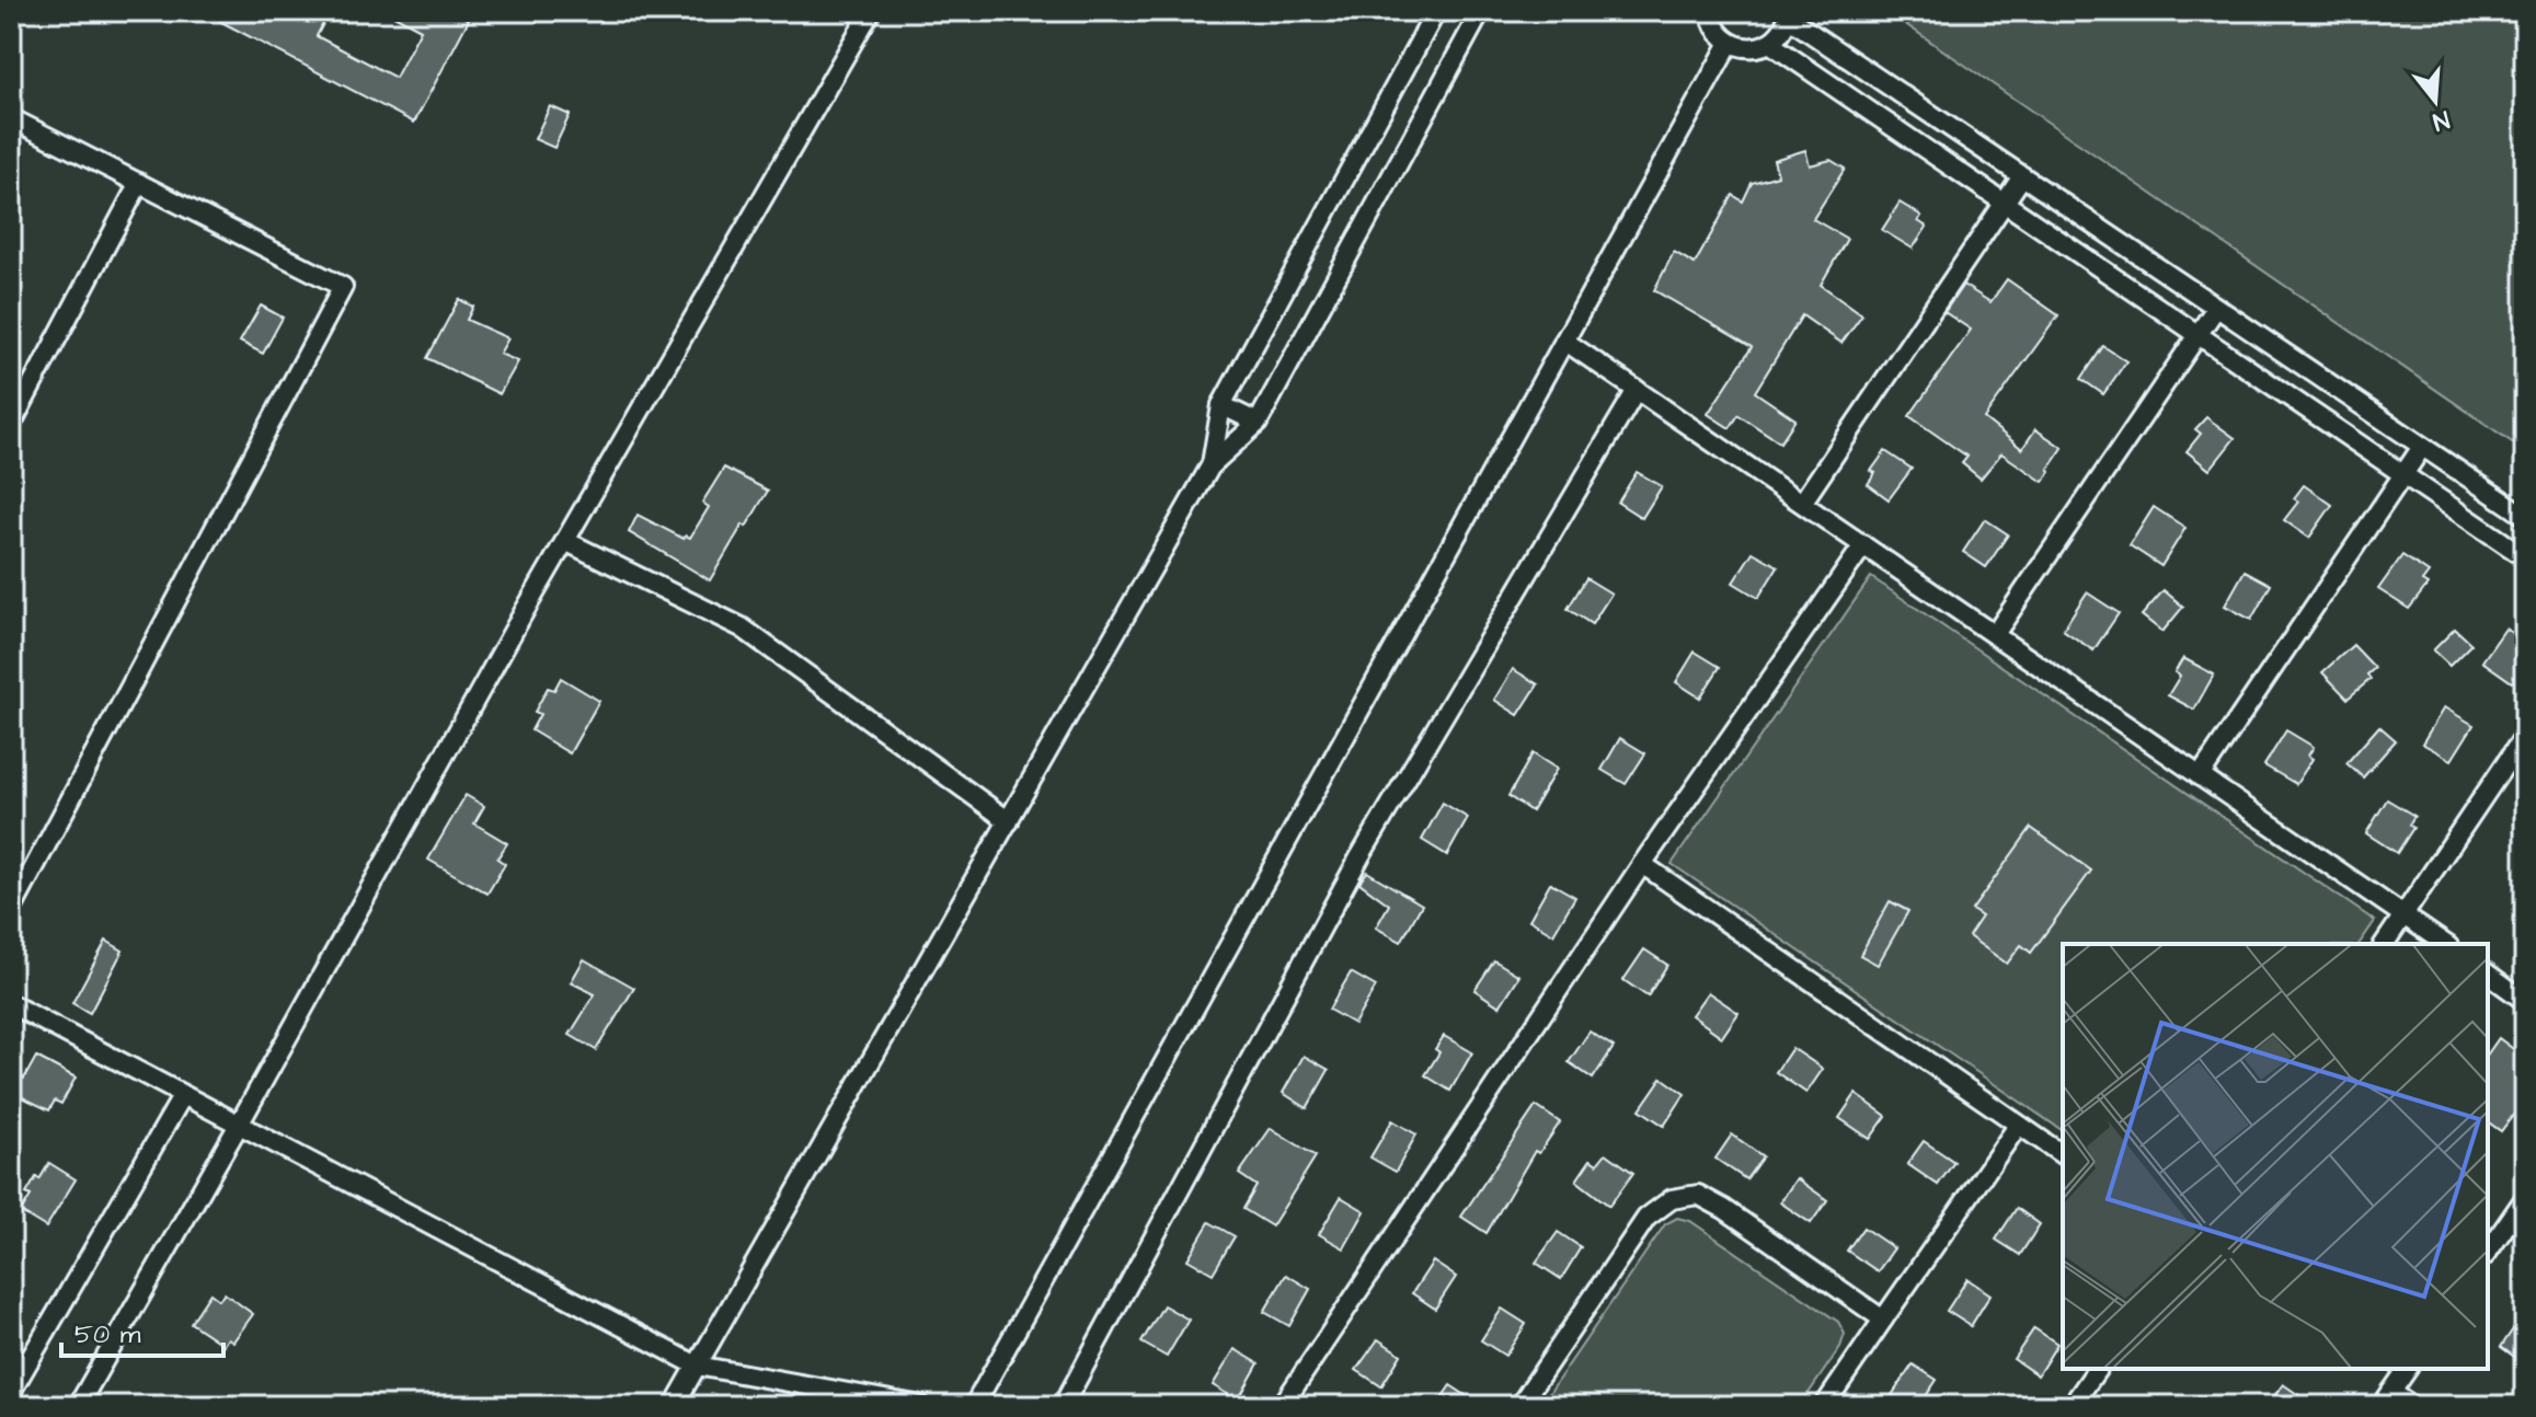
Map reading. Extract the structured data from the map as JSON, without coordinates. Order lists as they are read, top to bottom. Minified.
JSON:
{"scale_bar":"50 m","north":"bottom"}
